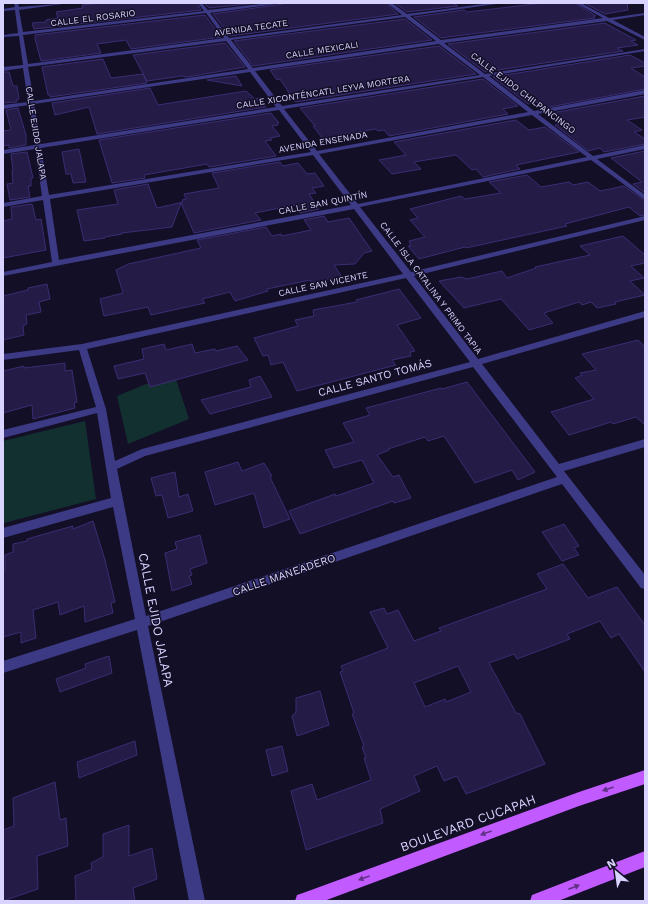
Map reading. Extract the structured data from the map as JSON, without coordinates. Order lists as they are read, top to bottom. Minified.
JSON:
{"streets":{"main road":["BOULEVARD CUCAPAH"],"street":["CALLE EL ROSARIO","AVENIDA TECATE","CALLE MEXICALI","CALLE XICONTÉNCATL LEYVA MORTERA","CALLE EJIDO CHILPANCINGO","CALLE EJIDO JALAPA","AVENIDA ENSENADA","CALLE SAN QUINTÍN","CALLE SAN VICENTE","CALLE ISLA CATALINA Y PRIMO TAPIA","CALLE SANTO TOMÁS","CALLE MANEADERO"]},"crossings":[["CALLE EL ROSARIO","CALLE EJIDO JALAPA"],["CALLE EL ROSARIO","CALLE ISLA CATALINA Y PRIMO TAPIA"],["AVENIDA TECATE","CALLE EJIDO CHILPANCINGO"],["AVENIDA TECATE","CALLE EJIDO JALAPA"],["AVENIDA TECATE","CALLE ISLA CATALINA Y PRIMO TAPIA"],["CALLE MEXICALI","CALLE EJIDO CHILPANCINGO"],["CALLE MEXICALI","CALLE EJIDO JALAPA"],["CALLE MEXICALI","CALLE ISLA CATALINA Y PRIMO TAPIA"],["CALLE XICONTÉNCATL LEYVA MORTERA","CALLE EJIDO CHILPANCINGO"],["CALLE XICONTÉNCATL LEYVA MORTERA","CALLE EJIDO JALAPA"],["CALLE XICONTÉNCATL LEYVA MORTERA","CALLE ISLA CATALINA Y PRIMO TAPIA"],["CALLE EJIDO CHILPANCINGO","AVENIDA ENSENADA"],["CALLE EJIDO CHILPANCINGO","CALLE SAN QUINTÍN"],["CALLE EJIDO JALAPA","AVENIDA ENSENADA"],["CALLE EJIDO JALAPA","CALLE SAN QUINTÍN"],["CALLE EJIDO JALAPA","CALLE SAN VICENTE"],["CALLE EJIDO JALAPA","CALLE SANTO TOMÁS"],["CALLE EJIDO JALAPA","CALLE MANEADERO"],["AVENIDA ENSENADA","CALLE ISLA CATALINA Y PRIMO TAPIA"],["CALLE SAN QUINTÍN","CALLE ISLA CATALINA Y PRIMO TAPIA"],["CALLE SAN VICENTE","CALLE ISLA CATALINA Y PRIMO TAPIA"],["CALLE ISLA CATALINA Y PRIMO TAPIA","CALLE SANTO TOMÁS"],["CALLE ISLA CATALINA Y PRIMO TAPIA","CALLE MANEADERO"]],"north":"top left"}
